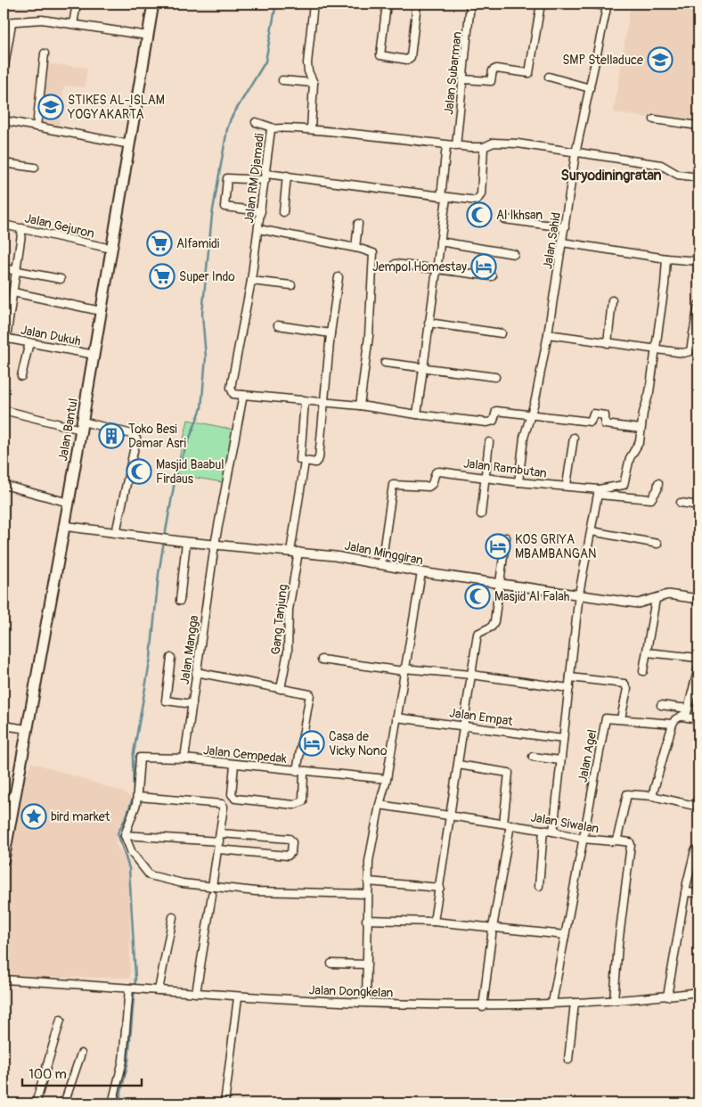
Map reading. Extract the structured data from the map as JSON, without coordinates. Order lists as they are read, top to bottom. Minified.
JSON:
{"streets":{"main road":["Jalan Bantul"],"street":["Jalan Subarman","Jalan RM Djamadi","Jalan Gejuron","Jalan Sahid","Jalan Dukuh","Jalan Rambutan","Jalan Minggiran","Gang Tanjung","Jalan Mangga","Jalan Empat","Jalan Cempedak","Jalan Agel","Jalan Siwalan","Jalan Dongkelan"]},"crossings":[["Jalan Subarman","Jalan RM Djamadi"],["Jalan RM Djamadi","Jalan Sahid"],["Jalan Gejuron","Jalan Bantul"],["Jalan Sahid","Jalan Rambutan"],["Jalan Dukuh","Jalan Bantul"],["Jalan Bantul","Jalan Minggiran"],["Jalan Rambutan","Jalan Minggiran"],["Jalan Minggiran","Gang Tanjung"],["Jalan Minggiran","Jalan Mangga"],["Jalan Mangga","Jalan Cempedak"],["Jalan Agel","Jalan Siwalan"]],"districts":["Suryodiningratan"],"places":{"school or university":["SMP Stelladuce","STIKES AL-ISLAM YOGYAKARTA"],"mosque":["Al Ikhsan","Masjid Baabul Firdaus","Masjid Al Falah"],"supermarket":["Alfamidi","Super Indo"],"hotel":["Jempol Homestay","KOS GRIYA MBAMBANGAN","Casa de Vicky Nono"],"building":["Toko Besi Damar Asri"],"place":["bird market"]},"scale_bar":"100 m"}
